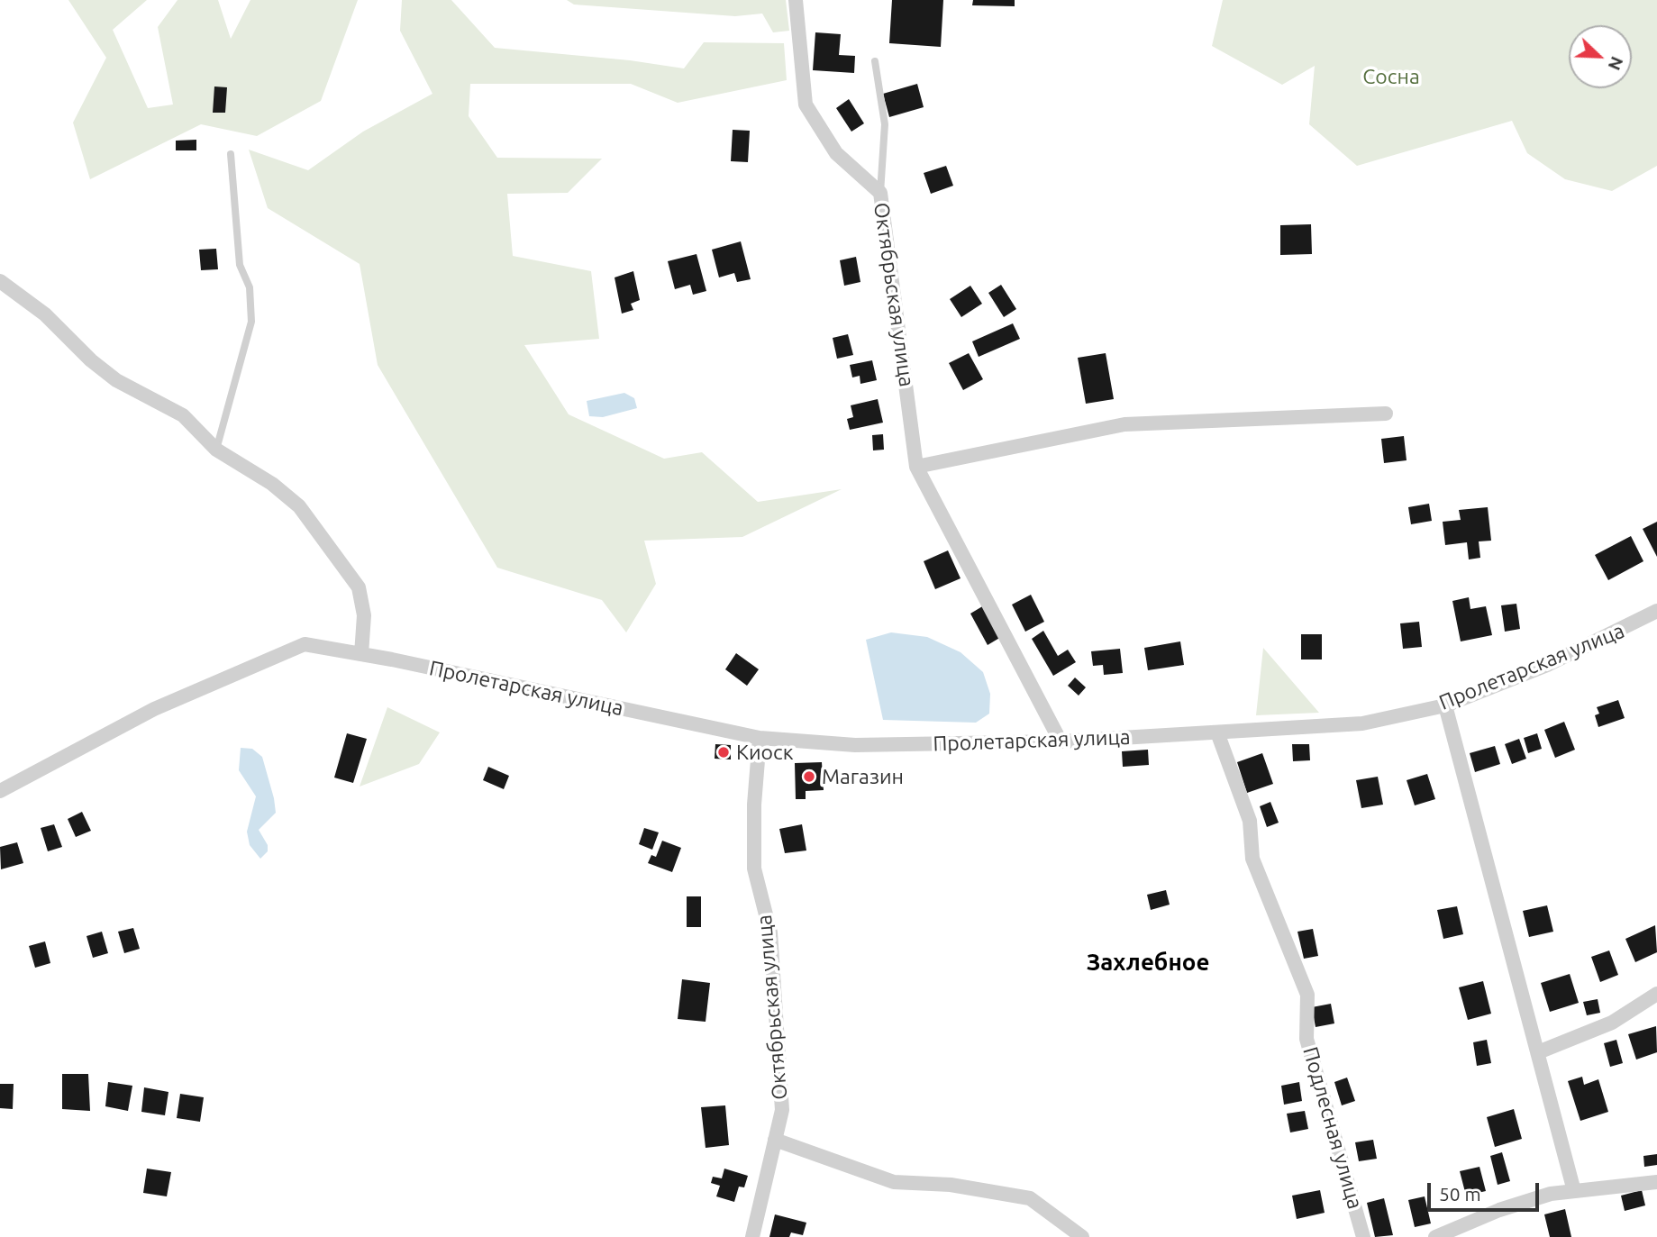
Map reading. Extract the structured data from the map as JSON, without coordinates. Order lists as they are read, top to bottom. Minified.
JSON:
{"streets":{"street":["Октябрьская улица","Пролетарская улица","Подлесная улица"]},"crossings":[["Октябрьская улица","Пролетарская улица"],["Пролетарская улица","Подлесная улица"]],"districts":["Захлебное"],"parks":["Сосна"],"places":["Киоск","Магазин"],"scale_bar":"50 m","north":"bottom right"}
